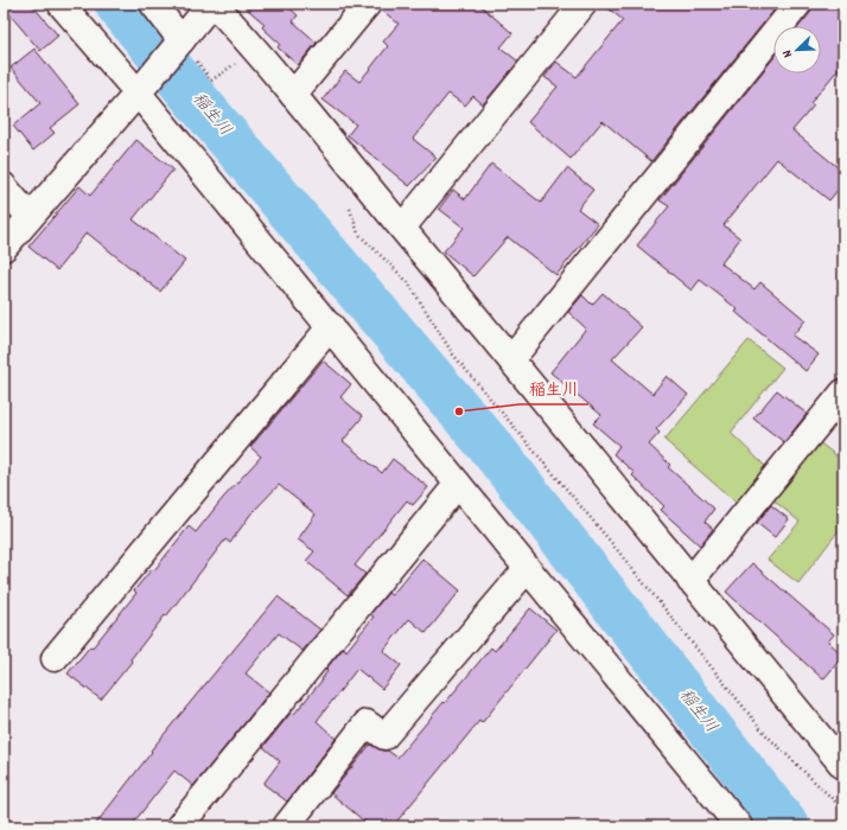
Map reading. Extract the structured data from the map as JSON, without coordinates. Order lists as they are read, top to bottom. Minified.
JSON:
{"water":["稲生川"],"places":["稲生川"],"north":"bottom left"}
